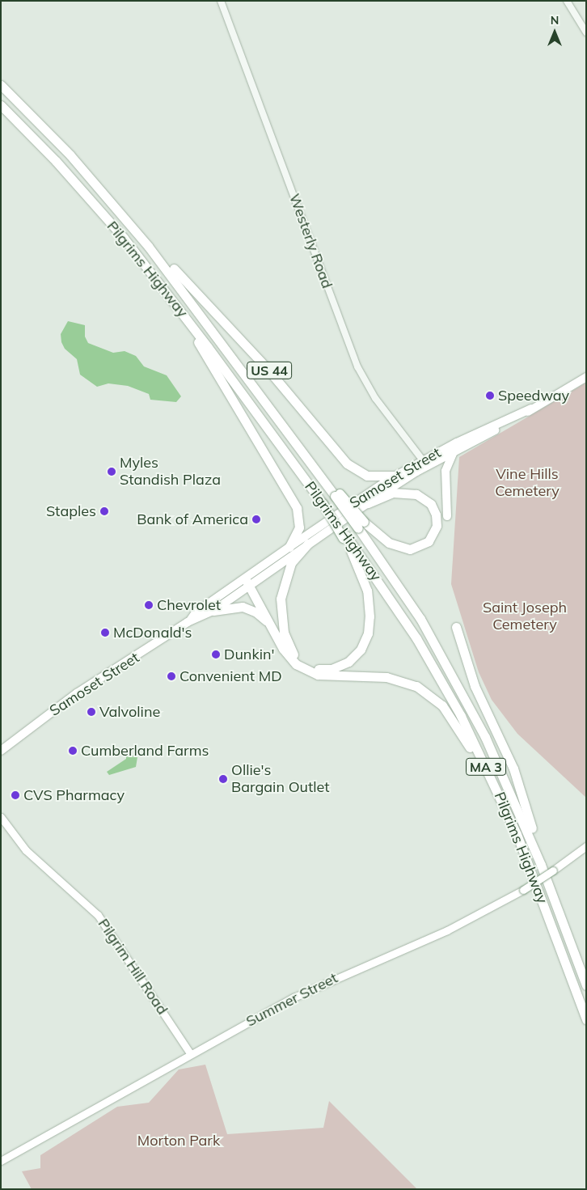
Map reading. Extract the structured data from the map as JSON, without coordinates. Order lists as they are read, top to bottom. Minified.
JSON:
{"streets":{"highway":["Pilgrims Highway","US 44","MA 3"],"main road":["Samoset Street","Pilgrim Hill Road","Summer Street"],"street":["Westerly Road"]},"crossings":[["Westerly Road","Samoset Street"],["Pilgrims Highway","US 44"],["US 44","Samoset Street"],["Pilgrim Hill Road","Summer Street"]],"parks":["Vine Hills Cemetery","Saint Joseph Cemetery","Morton Park"],"places":["Speedway","Myles Standish Plaza","Staples","Bank of America","Chevrolet","McDonald's","Dunkin'","Convenient MD","Valvoline","Cumberland Farms","Ollie's Bargain Outlet","CVS Pharmacy"],"north":"top"}
